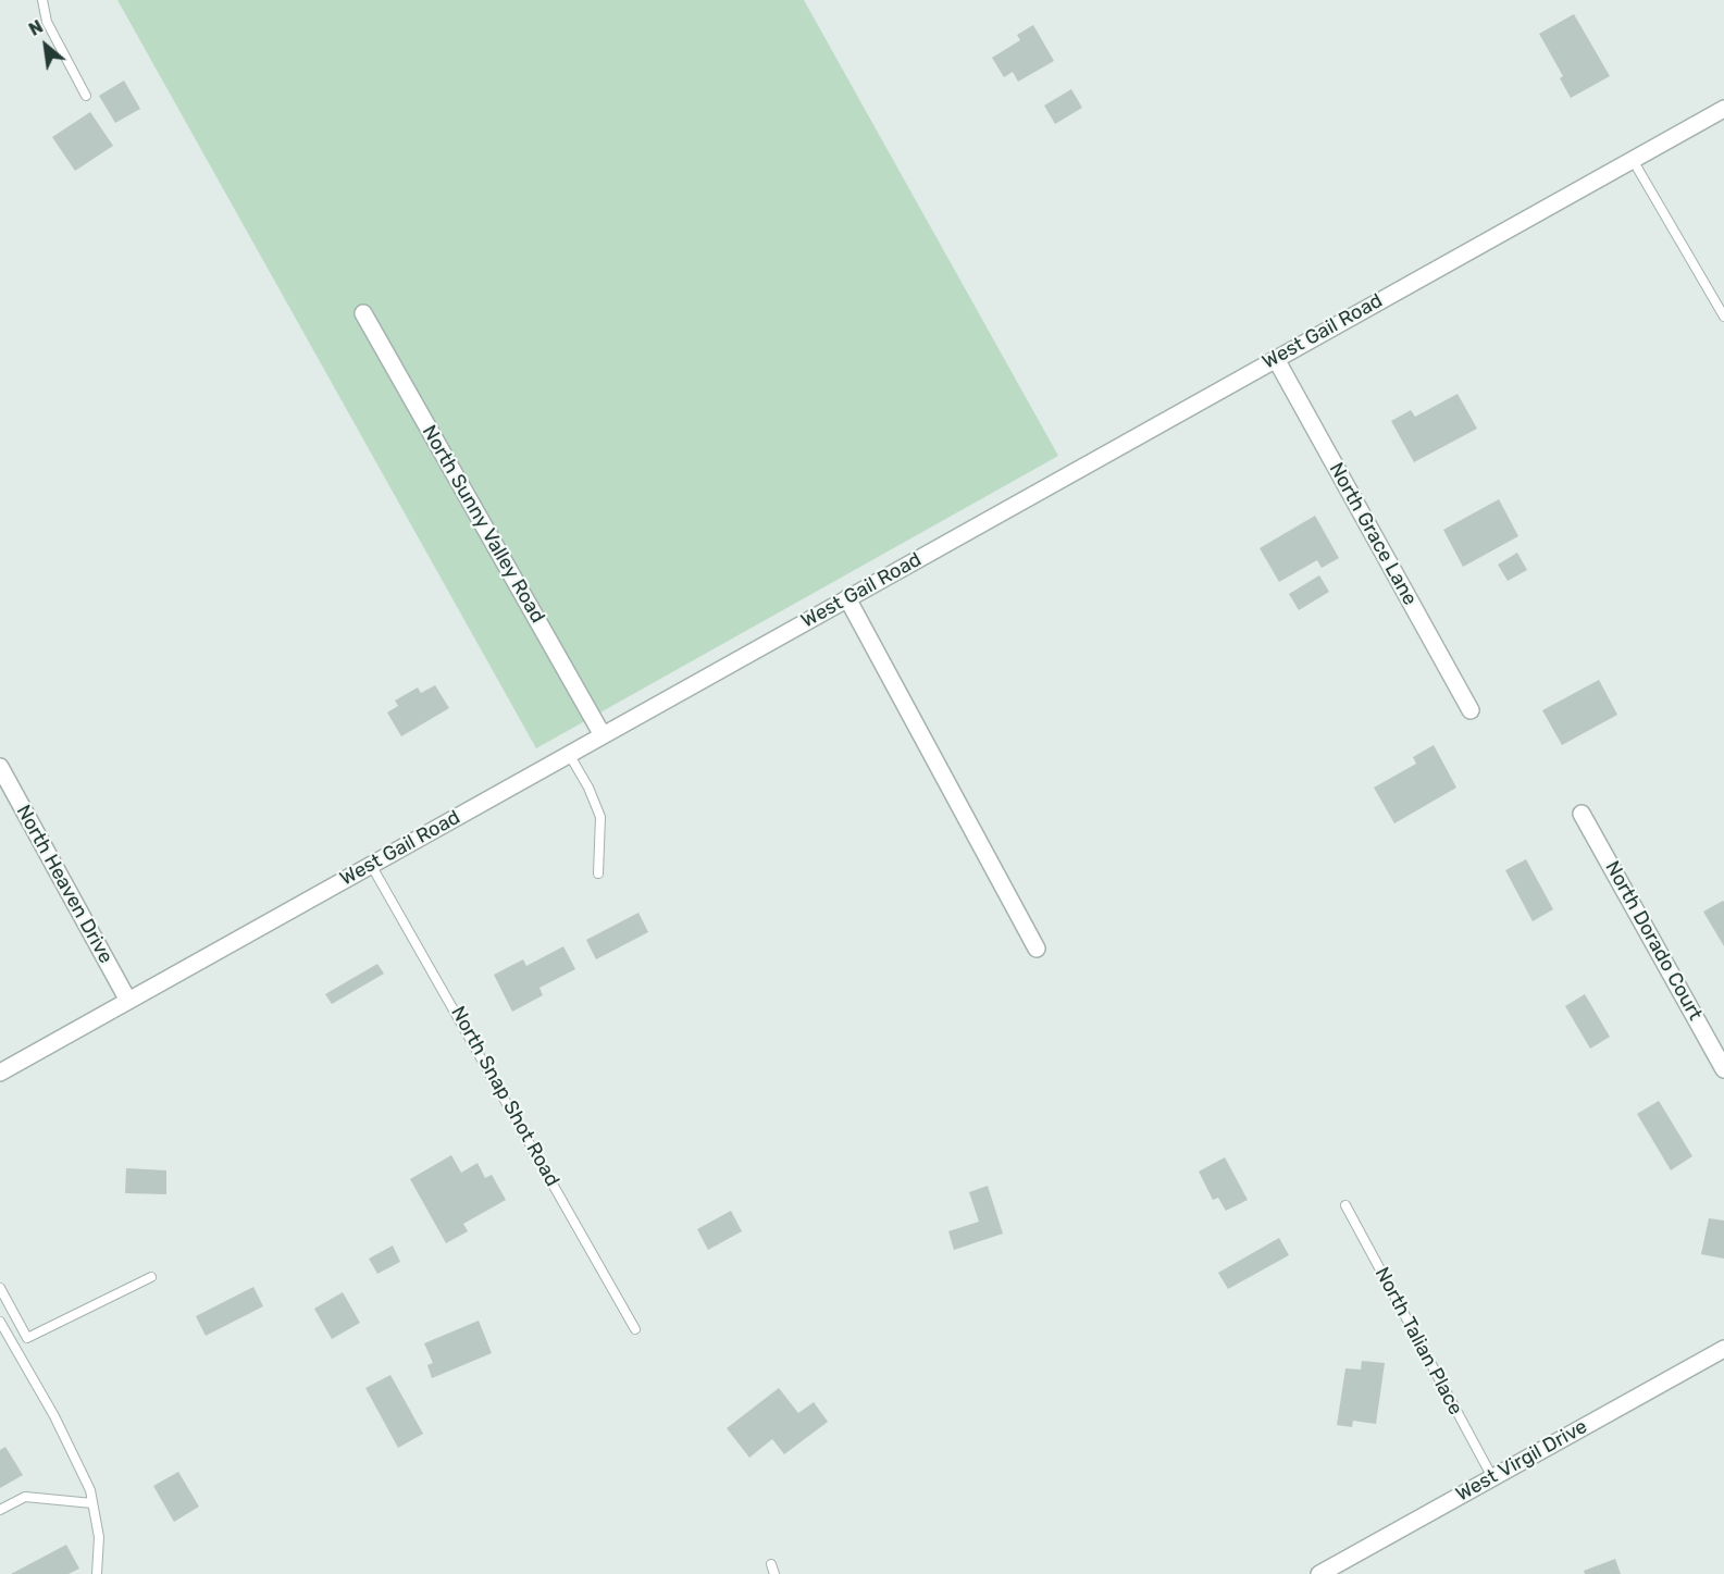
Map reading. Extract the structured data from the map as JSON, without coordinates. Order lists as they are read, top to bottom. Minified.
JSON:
{"streets":{"street":["West Gail Road","North Sunny Valley Road","North Grace Lane","North Heaven Drive","North Dorado Court","West Virgil Drive"],"lane":["North Snap Shot Road","North Talian Place"]},"crossings":[["West Gail Road","North Sunny Valley Road"],["West Gail Road","North Grace Lane"],["West Gail Road","North Heaven Drive"],["West Gail Road","North Snap Shot Road"],["North Talian Place","West Virgil Drive"]],"north":"top left"}
